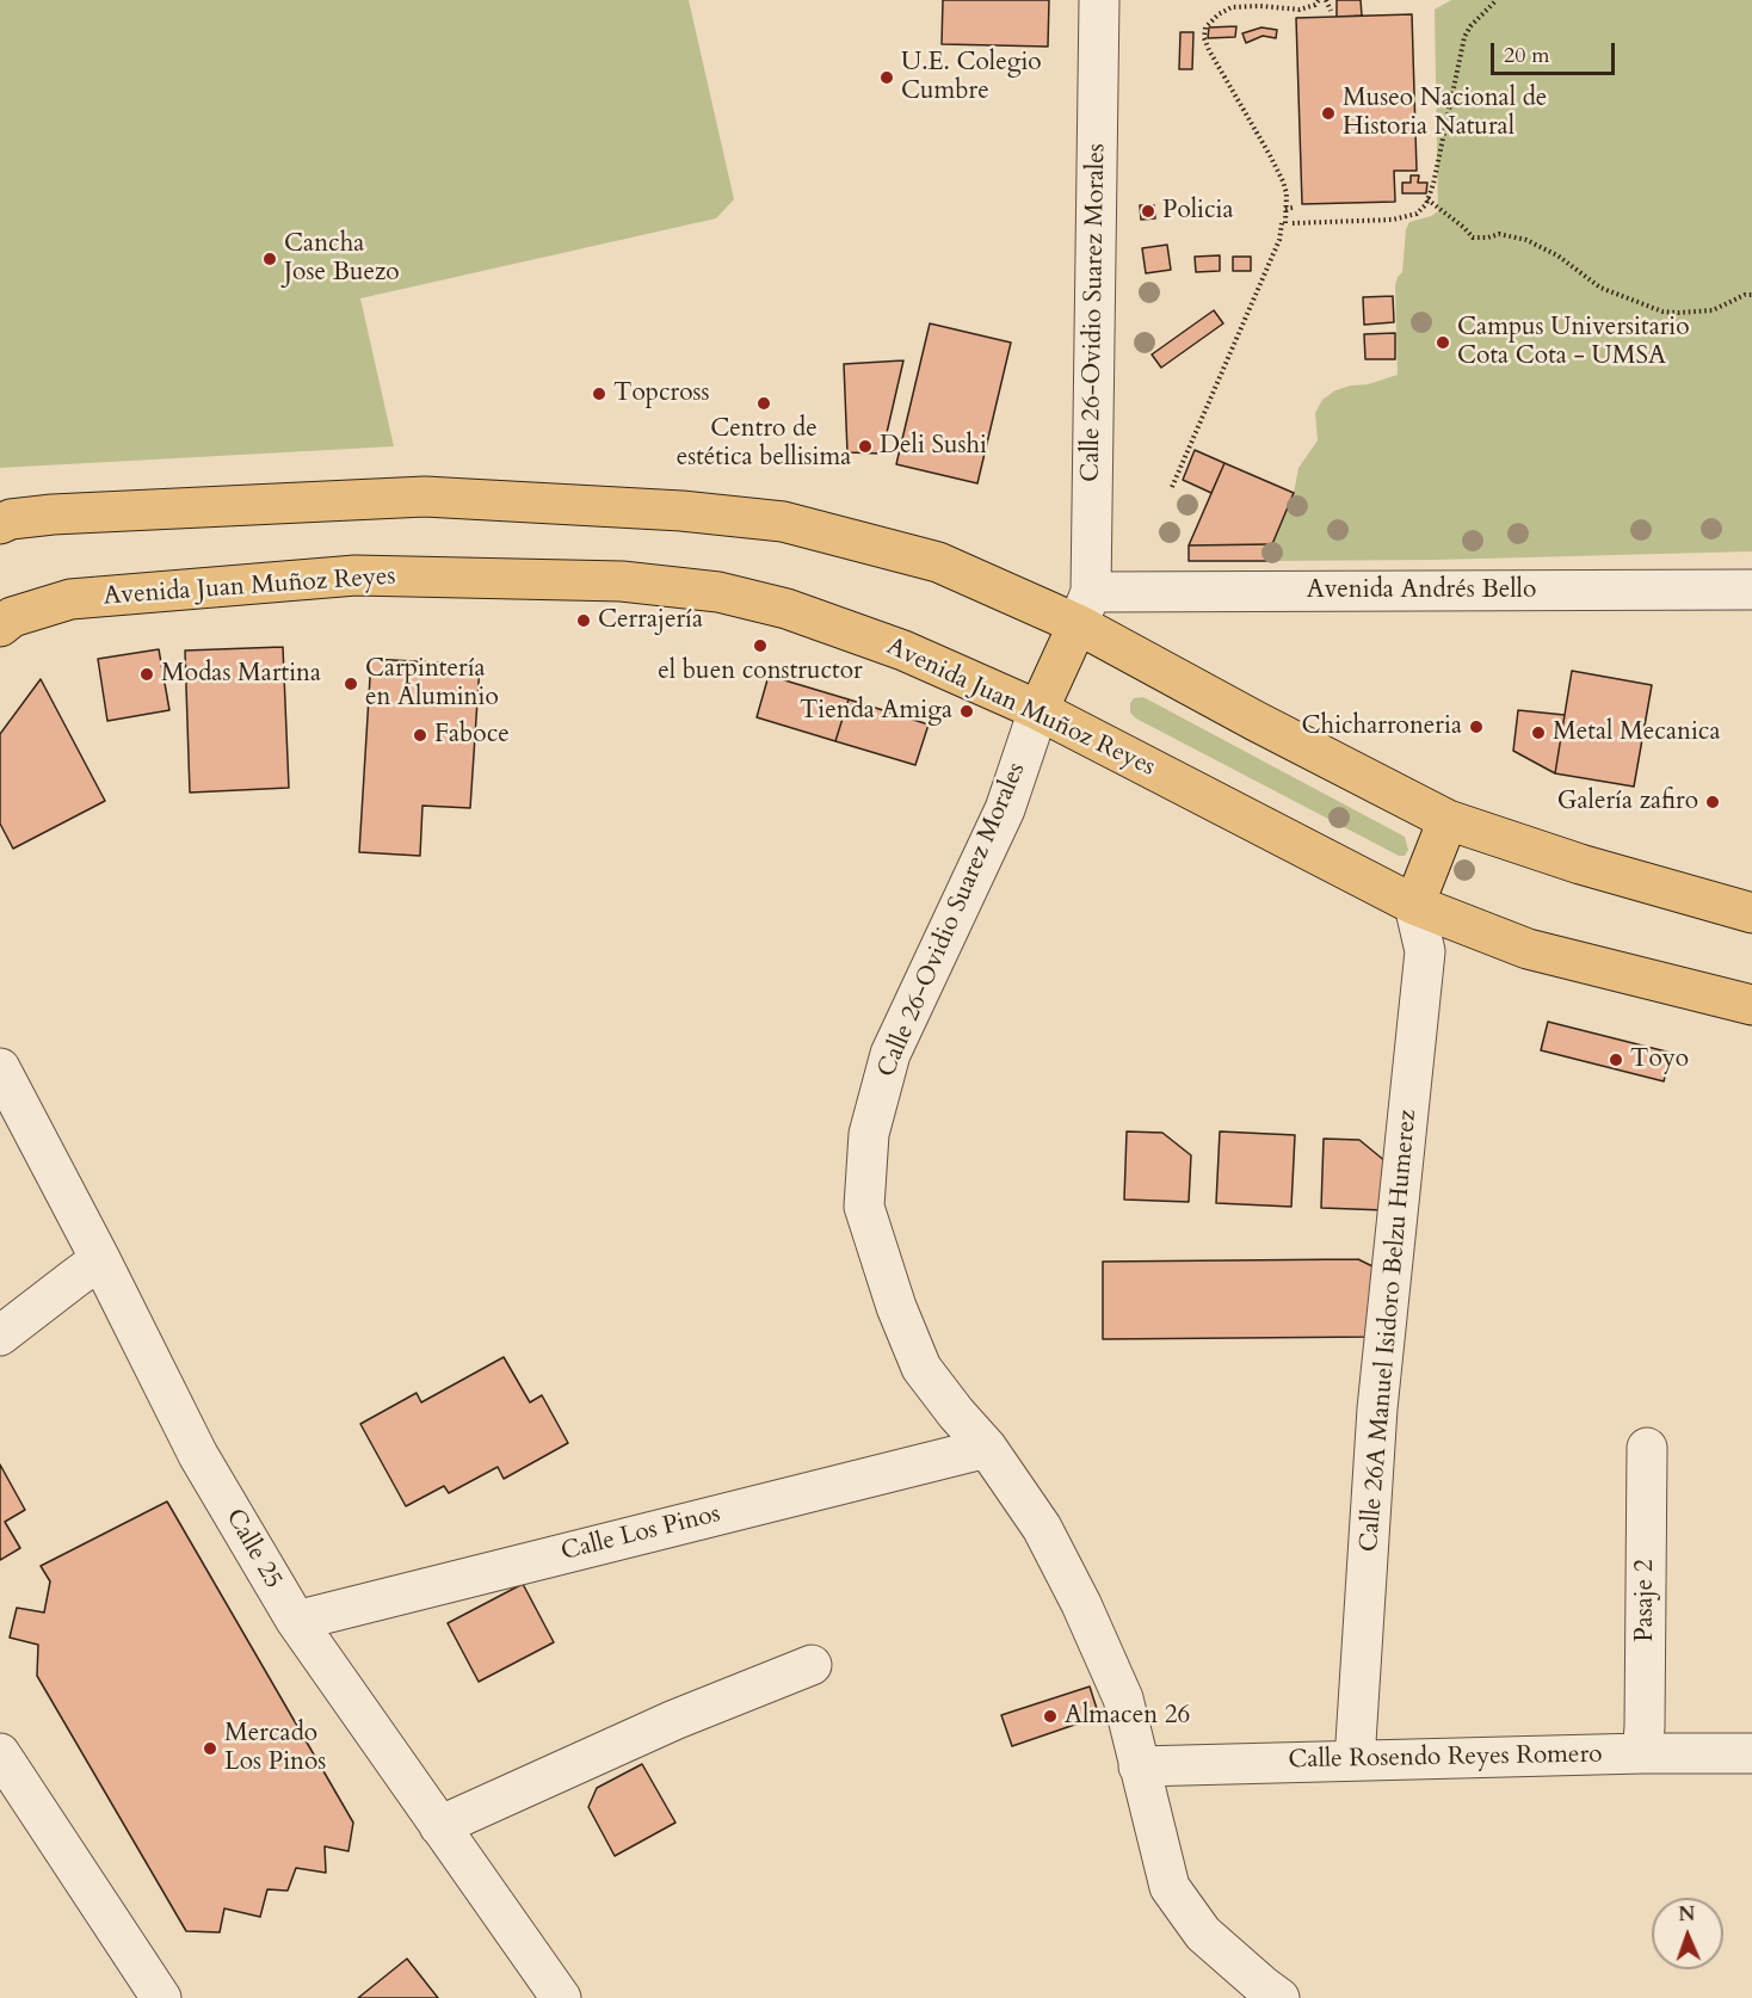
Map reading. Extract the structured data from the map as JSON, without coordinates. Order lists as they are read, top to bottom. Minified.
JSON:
{"streets":{"main road":["Avenida Juan Muñoz Reyes"],"street":["Calle 26-Ovidio Suarez Morales","Avenida Andrés Bello","Calle 26A Manuel Isidoro Belzu Humerez","Calle Los Pinos","Calle 25","Pasaje 2","Calle Rosendo Reyes Romero"]},"crossings":[["Calle 26-Ovidio Suarez Morales","Avenida Juan Muñoz Reyes"],["Calle 26-Ovidio Suarez Morales","Avenida Andrés Bello"],["Calle 26-Ovidio Suarez Morales","Calle Los Pinos"],["Calle 26-Ovidio Suarez Morales","Calle Rosendo Reyes Romero"],["Avenida Juan Muñoz Reyes","Calle 26A Manuel Isidoro Belzu Humerez"],["Calle 26A Manuel Isidoro Belzu Humerez","Calle Rosendo Reyes Romero"],["Calle Los Pinos","Calle 25"],["Pasaje 2","Calle Rosendo Reyes Romero"]],"places":["U.E. Colegio Cumbre","Museo Nacional de Historia Natural","Policia","Cancha Jose Buezo","Campus Universitario Cota Cota - UMSA","Topcross","Centro de estética bellisima","Deli Sushi","Cerrajería","el buen constructor","Modas Martina","Carpintería en Aluminio","Tienda Amiga","Chicharroneria","Metal Mecanica","Faboce","Galería zafiro","Toyo","Almacen 26","Mercado Los Pinos"],"scale_bar":"20 m","north":"top"}
